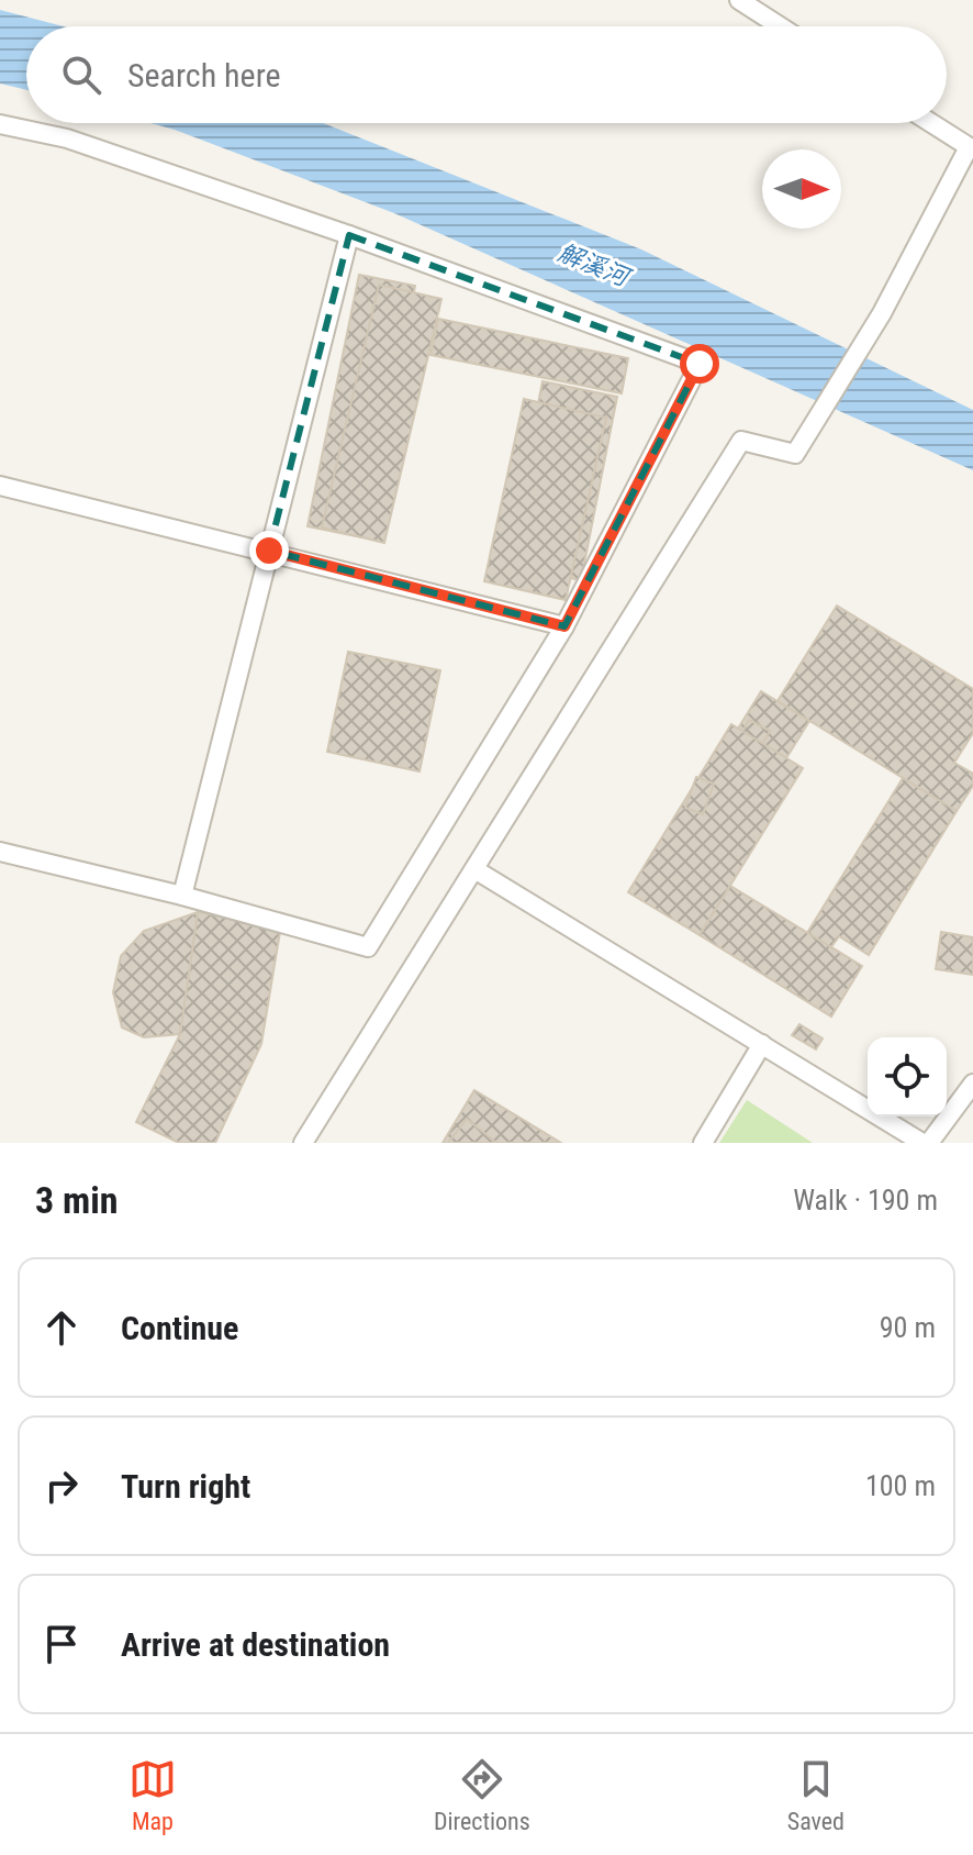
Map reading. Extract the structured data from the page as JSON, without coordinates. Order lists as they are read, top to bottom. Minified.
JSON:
{"water":["解溪河"],"north":"right","page":{"search":"Search here","heading":["3 min","Walk · 190 m"],"list":[["Continue","90 m"],["Turn right","100 m"],"Arrive at destination"],"nav":["Map","Directions","Saved"]}}
